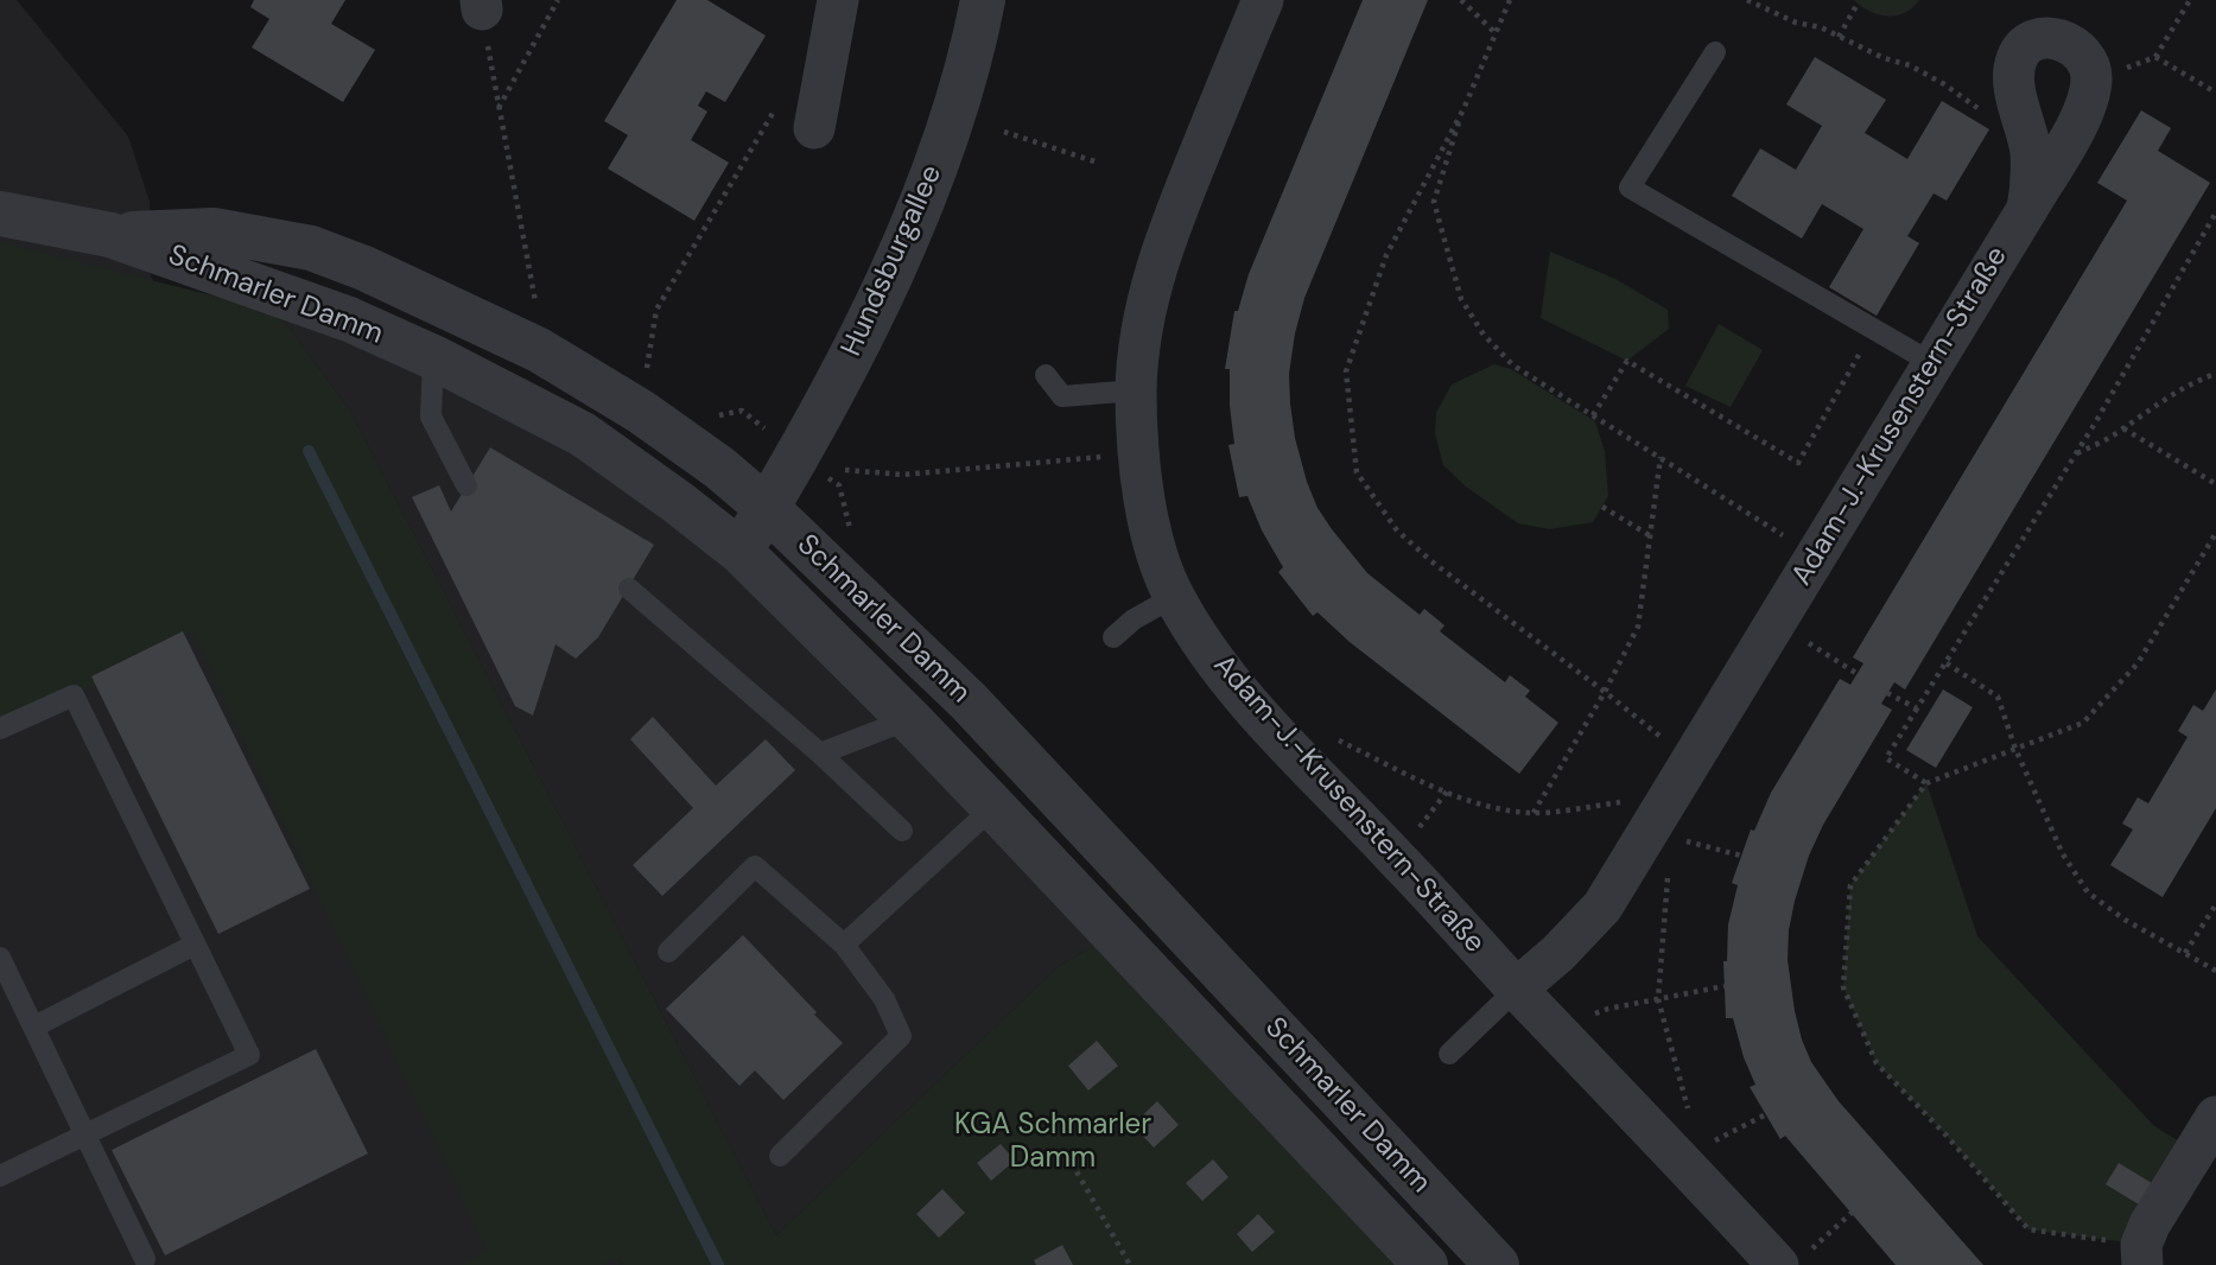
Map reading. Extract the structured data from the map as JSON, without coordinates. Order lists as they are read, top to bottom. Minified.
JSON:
{"streets":{"street":["Hundsburgallee","Schmarler Damm","Adam-J.-Krusenstern-Straße"]},"crossings":[["Hundsburgallee","Schmarler Damm"]],"parks":["KGA Schmarler Damm"]}
